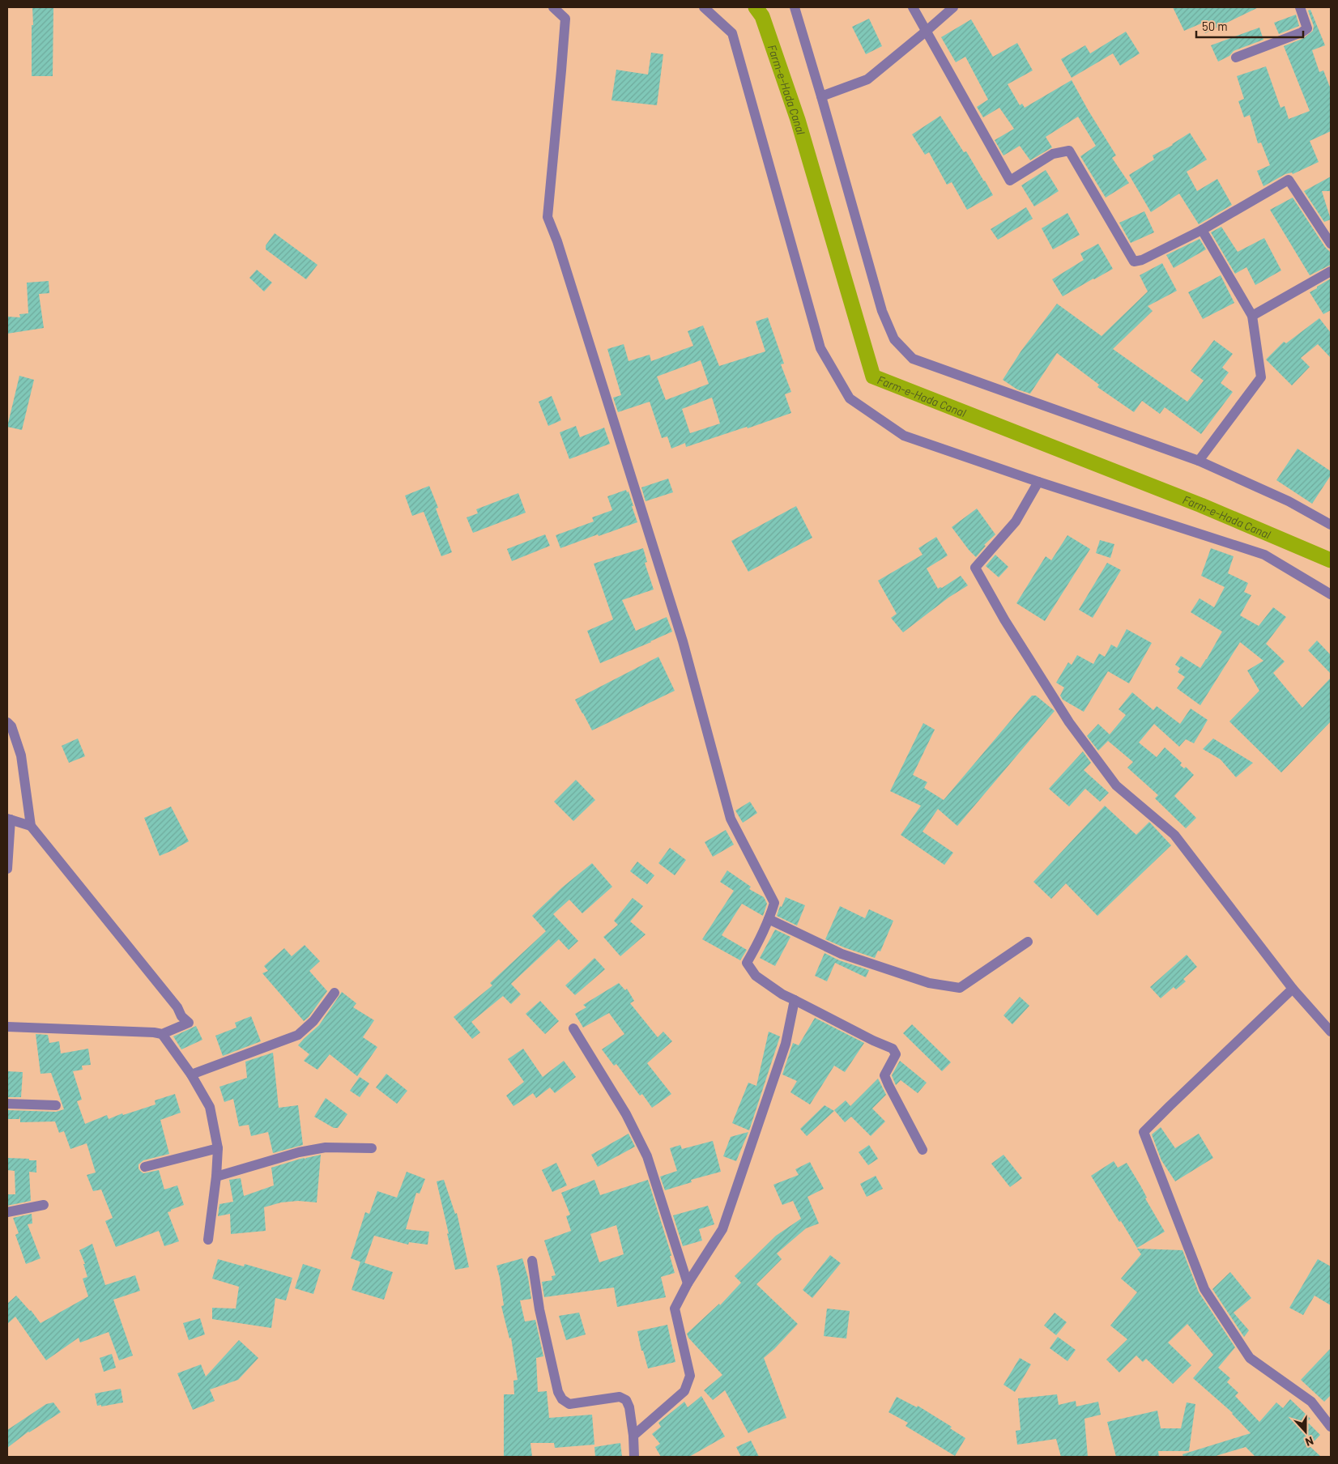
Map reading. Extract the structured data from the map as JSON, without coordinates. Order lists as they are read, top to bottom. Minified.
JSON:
{"water":["Farm-e-Hada Canal"],"scale_bar":"50 m","north":"bottom"}
